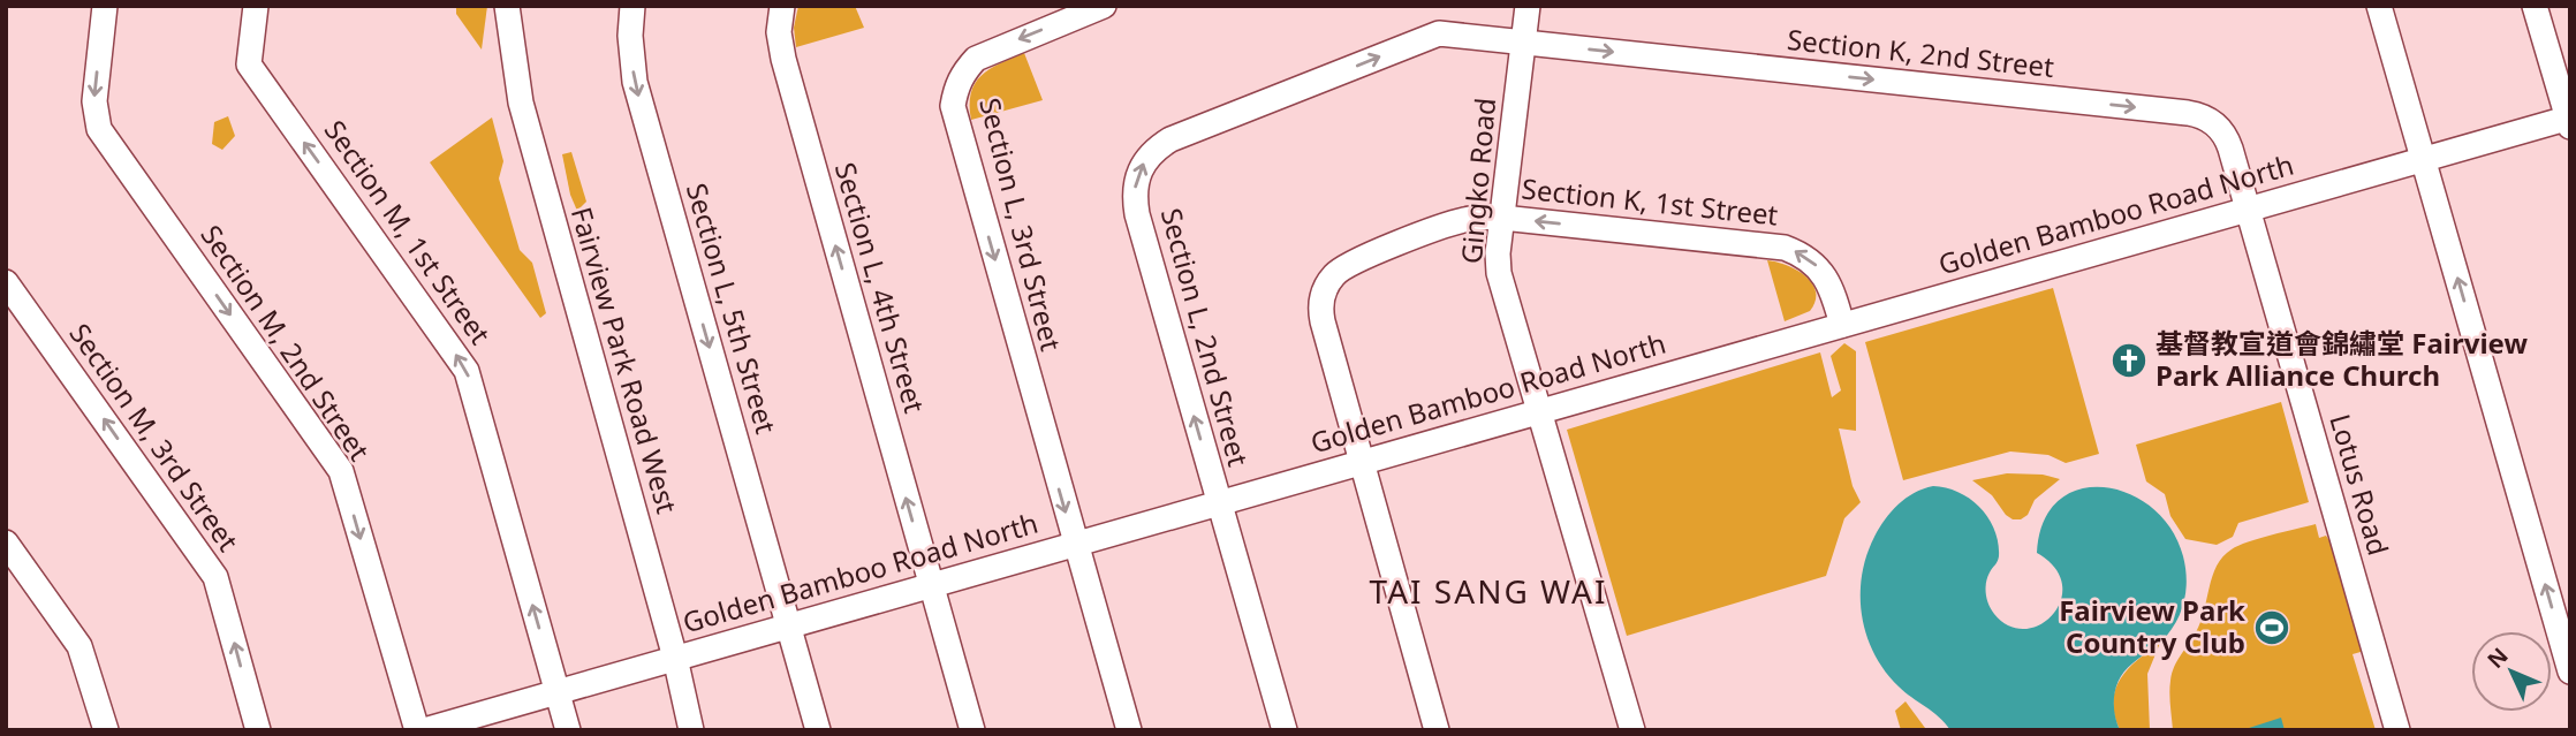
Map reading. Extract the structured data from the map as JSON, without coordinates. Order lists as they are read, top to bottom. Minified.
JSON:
{"streets":{"street":["Section K, 2nd Street","Gingko Road","Section K, 1st Street","Golden Bamboo Road North","Section L, 3rd Street","Section M, 1st Street","Section L, 4th Street","Section L, 5th Street","Section L, 2nd Street","Section M, 2nd Street","Fairview Park Road West","Section M, 3rd Street","Lotus Road"]},"crossings":[["Section K, 2nd Street","Gingko Road"],["Section K, 2nd Street","Golden Bamboo Road North"],["Section K, 2nd Street","Section L, 2nd Street"],["Section K, 2nd Street","Lotus Road"],["Gingko Road","Section K, 1st Street"],["Gingko Road","Golden Bamboo Road North"],["Gingko Road","Section L, 2nd Street"],["Section K, 1st Street","Golden Bamboo Road North"],["Golden Bamboo Road North","Section L, 3rd Street"],["Golden Bamboo Road North","Section M, 1st Street"],["Golden Bamboo Road North","Section L, 4th Street"],["Golden Bamboo Road North","Section L, 5th Street"],["Golden Bamboo Road North","Section L, 2nd Street"],["Golden Bamboo Road North","Fairview Park Road West"],["Golden Bamboo Road North","Lotus Road"]],"one_way":["Section K, 2nd Street","Section L, 3rd Street","Section M, 1st Street","Section L, 4th Street","Section L, 5th Street","Section M, 2nd Street"],"districts":["TAI SANG WAI"],"places":{"church":["基督教宣道會錦繡堂 Fairview Park Alliance Church"],"sports":["Fairview Park Country Club"]},"north":"top left"}
